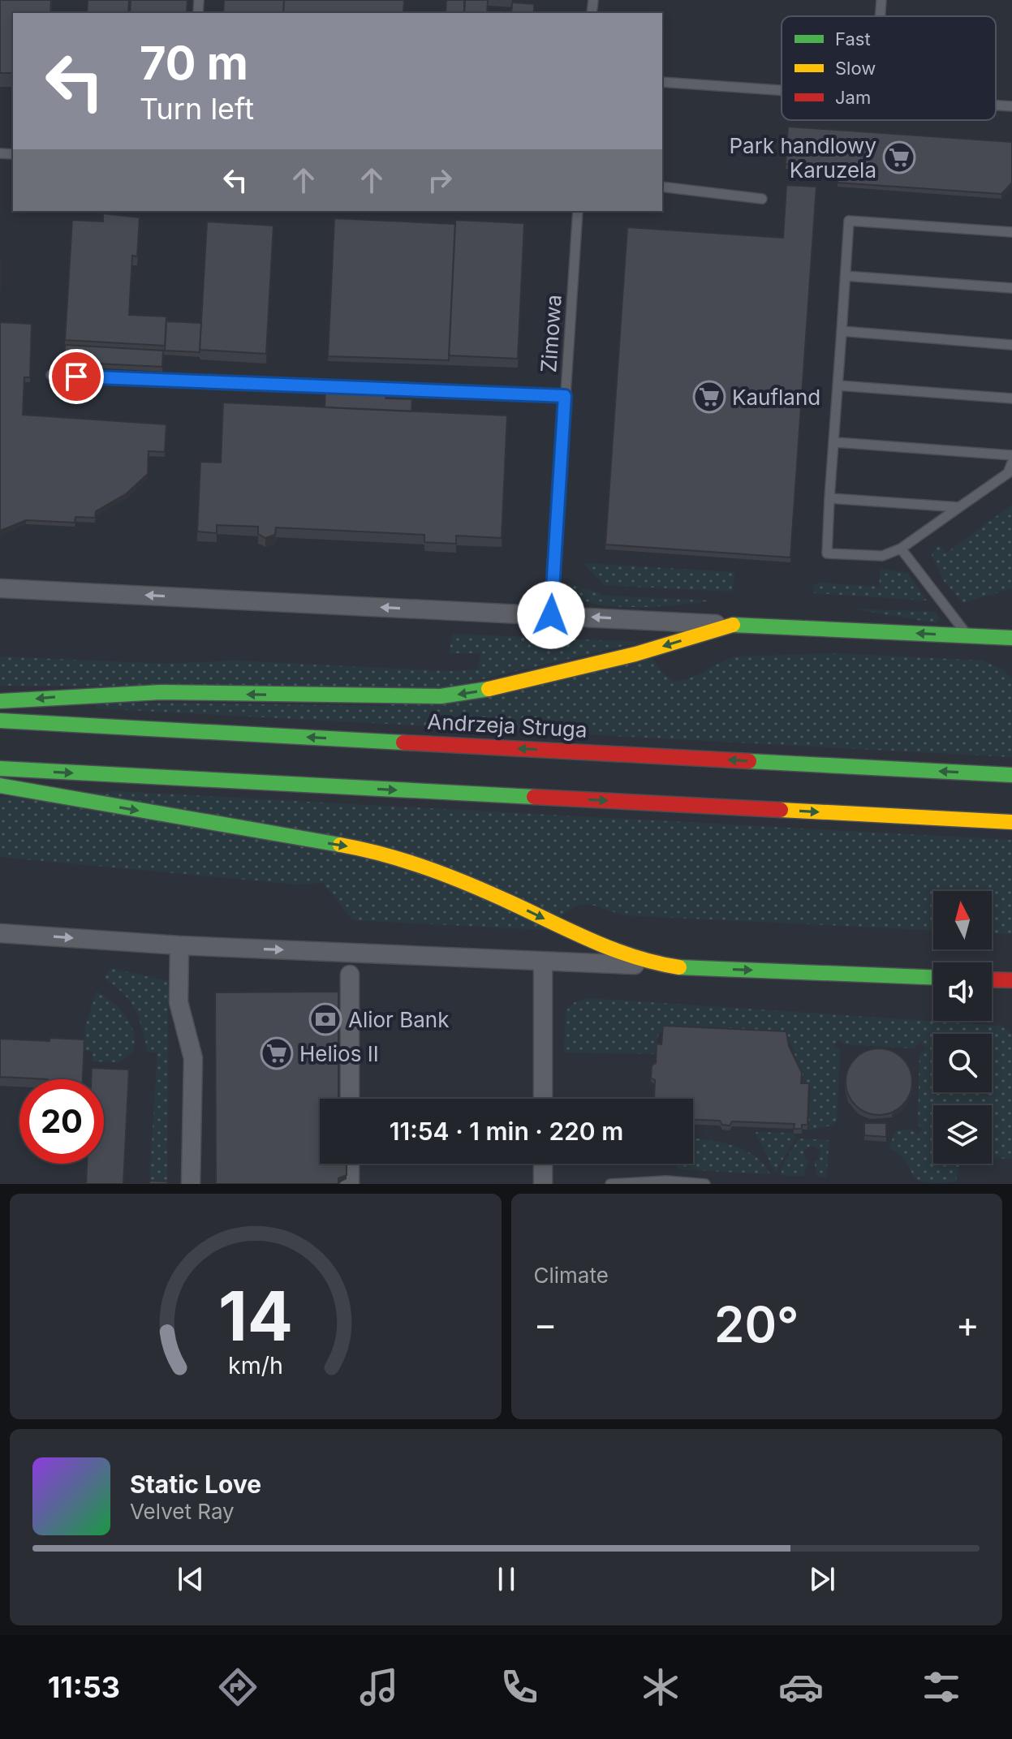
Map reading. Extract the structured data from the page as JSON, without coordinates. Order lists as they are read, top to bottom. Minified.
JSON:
{"streets":{"main road":["Andrzeja Struga"],"lane":["Zimowa"]},"places":{"supermarket":["Park handlowy Karuzela","Kaufland","Helios II"],"bank":["Alior Bank"]},"legend":["Fast","Slow","Jam"],"north":"top","page":{"turn":["70 m","Turn left"],"limit":"20","trip":"11:54 · 1 min · 220 m","tile":"Climate","heat":["−","20°","+"],"song":["Static Love","Velvet Ray"],"tabs":"11:53","gauge":["14","km/h"]}}
